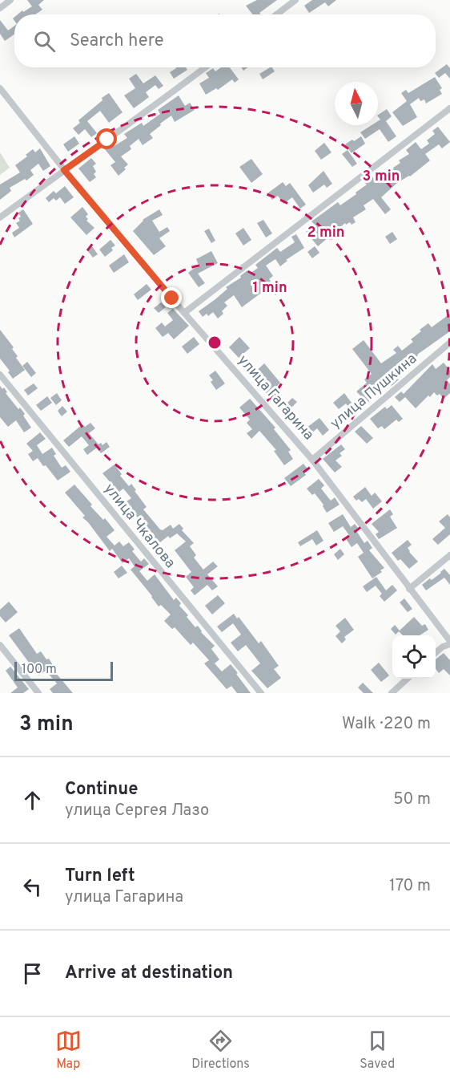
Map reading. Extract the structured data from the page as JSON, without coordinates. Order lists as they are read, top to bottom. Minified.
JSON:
{"streets":{"street":["улица Пушкина","улица Гагарина","улица Чкалова"]},"crossings":[["улица Пушкина","улица Гагарина"]],"scale_bar":"100 m","north":"top","page":{"search":"Search here","scale":"100 m","heading":["3 min","Walk · 220 m"],"list":[["Continue","улица Сергея Лазо","50 m"],["Turn left","улица Гагарина","170 m"],"Arrive at destination"],"nav":["Map","Directions","Saved"]},"rings":["3 min","2 min","1 min"]}
